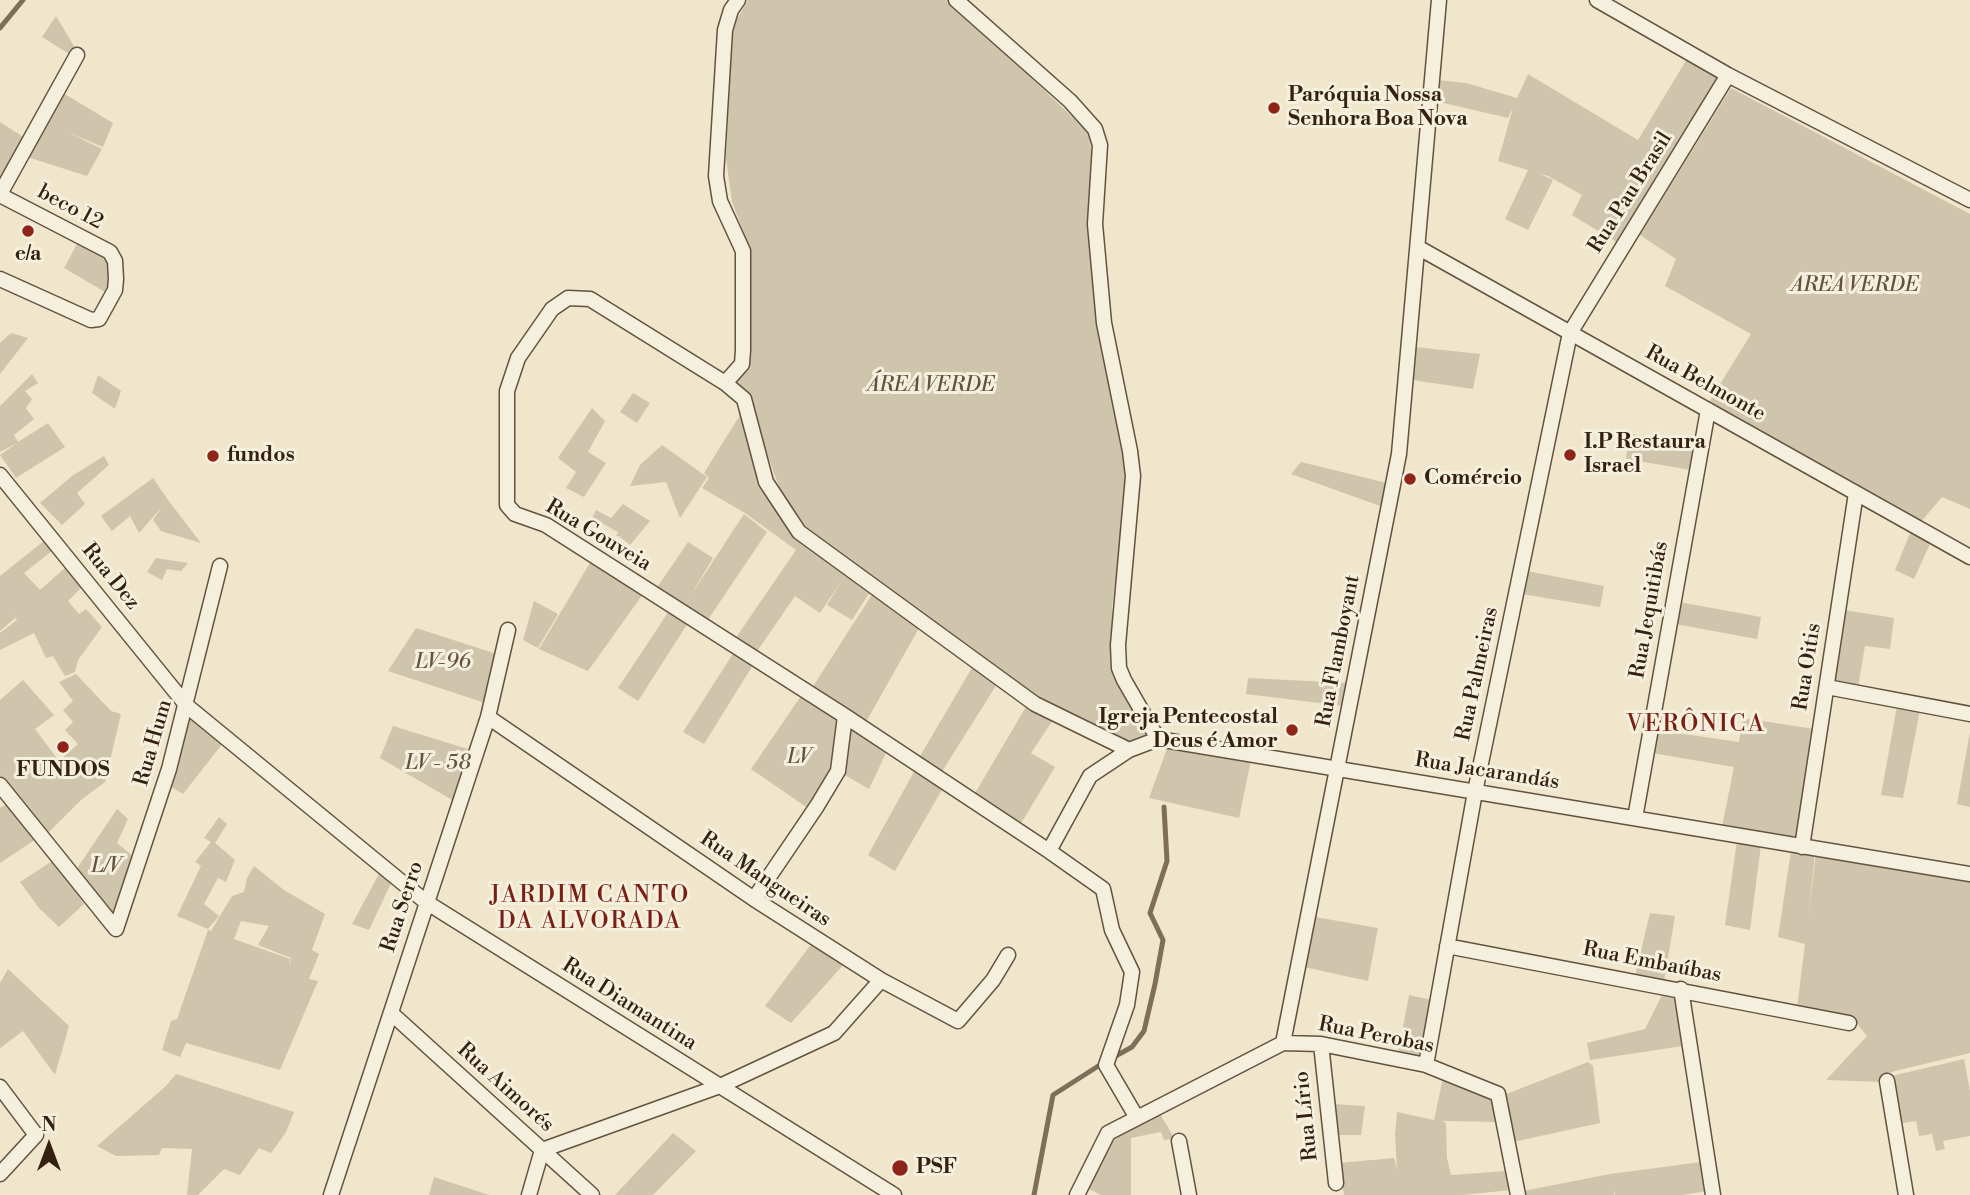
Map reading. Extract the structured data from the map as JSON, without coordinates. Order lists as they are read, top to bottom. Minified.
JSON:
{"streets":{"street":["Rua Pau Brasil","beco 12","Rua Belmonte","Rua Gouveia","Rua Dez","Rua Jequitibás","Rua Flamboyant","Rua Oitis","Rua Palmeiras","Rua Hum","Rua Jacarandás","Rua Mangueiras","Rua Serro","Rua Embaúbas","Rua Diamantina","Rua Perobas","Rua Aimorés","Rua Lírio"]},"crossings":[["Rua Pau Brasil","Rua Belmonte"],["Rua Pau Brasil","Rua Palmeiras"],["Rua Belmonte","Rua Jequitibás"],["Rua Belmonte","Rua Flamboyant"],["Rua Belmonte","Rua Oitis"],["Rua Belmonte","Rua Palmeiras"],["Rua Dez","Rua Hum"],["Rua Dez","Rua Diamantina"],["Rua Jequitibás","Rua Jacarandás"],["Rua Flamboyant","Rua Jacarandás"],["Rua Flamboyant","Rua Perobas"],["Rua Oitis","Rua Jacarandás"],["Rua Palmeiras","Rua Jacarandás"],["Rua Palmeiras","Rua Embaúbas"],["Rua Palmeiras","Rua Perobas"],["Rua Hum","Rua Diamantina"],["Rua Mangueiras","Rua Serro"],["Rua Serro","Rua Diamantina"],["Rua Serro","Rua Aimorés"],["Rua Perobas","Rua Lírio"]],"districts":["VERÔNICA","JARDIM CANTO DA ALVORADA"],"parks":["AREA VERDE","ÁREA VERDE","LV-96","LV","LV - 58","L/V"],"places":["Paróquia Nossa Senhora Boa Nova","e/a","I.P Restaura Israel","fundos","Comércio","Igreja Pentecostal Deus é Amor","FUNDOS","PSF"],"north":"top"}
